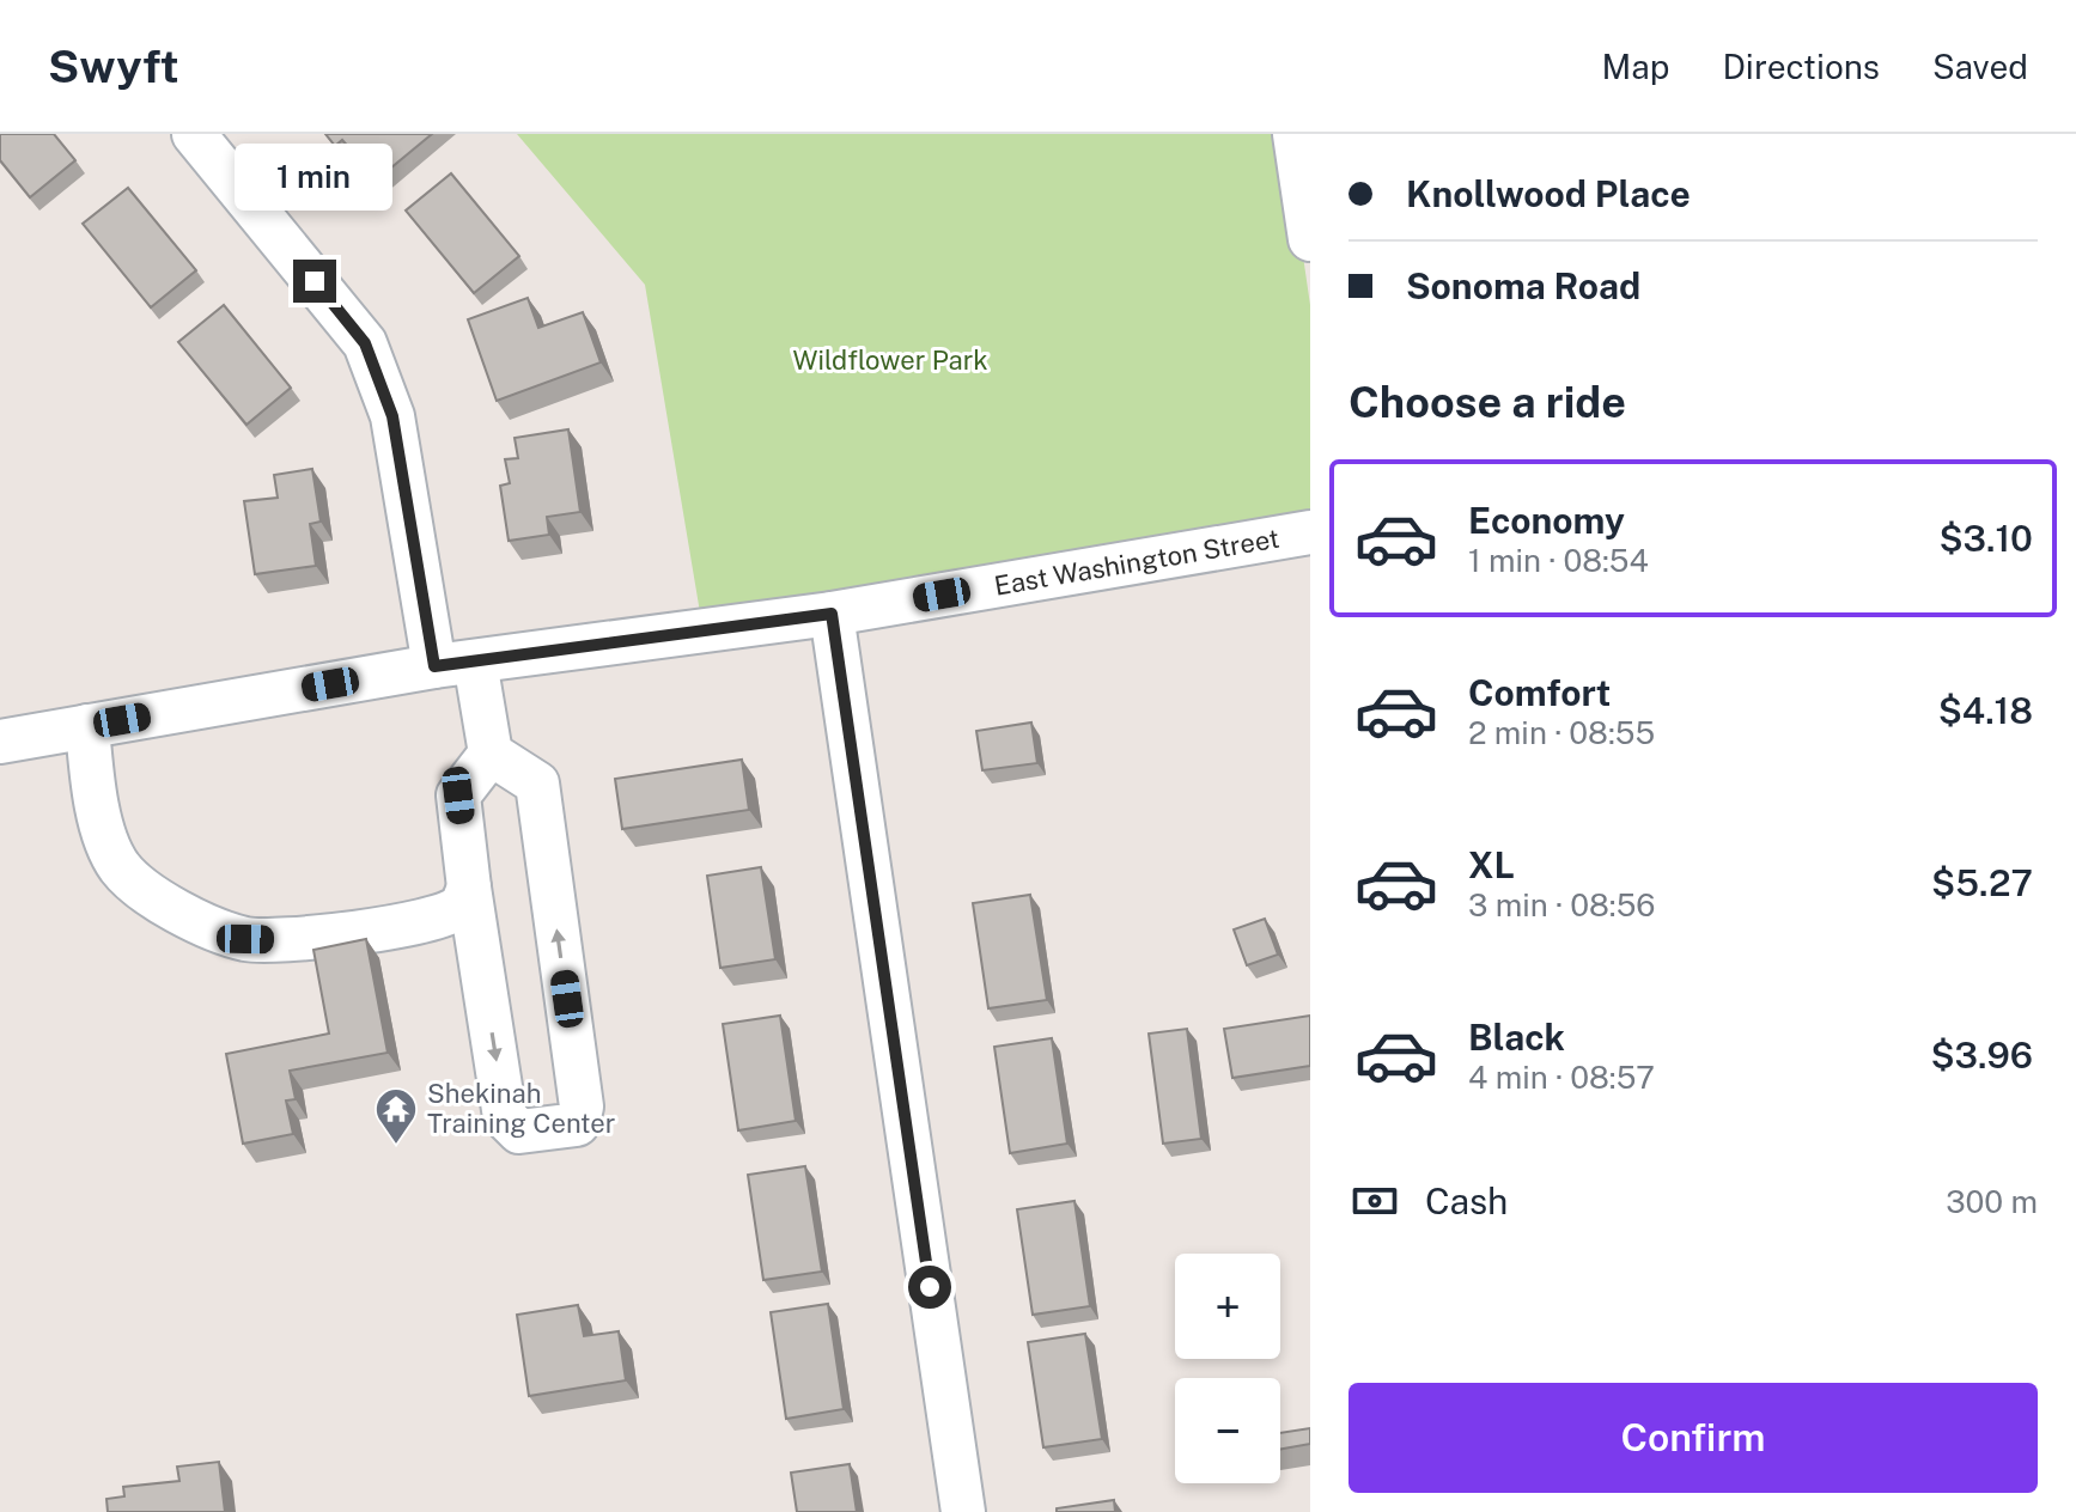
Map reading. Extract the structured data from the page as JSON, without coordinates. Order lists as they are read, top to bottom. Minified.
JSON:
{"streets":{"street":["East Washington Street"]},"parks":["Wildflower Park"],"places":{"temple":["Shekinah Training Center"]},"page":{"header":"Swyft","nav":["Map","Directions","Saved"],"banner":["Knollwood Place","Sonoma Road"],"bubble":"1 min","heading":"Choose a ride","list":[{"name":"Economy","note":"1 min · 08:54","value":"$3.10"},{"name":"Comfort","note":"2 min · 08:55","value":"$4.18"},{"name":"XL","note":"3 min · 08:56","value":"$5.27"},{"name":"Black","note":"4 min · 08:57","value":"$3.96"}],"pay":["Cash","300 m"],"map_buttons":["+","−"],"buttons":"Confirm"}}
